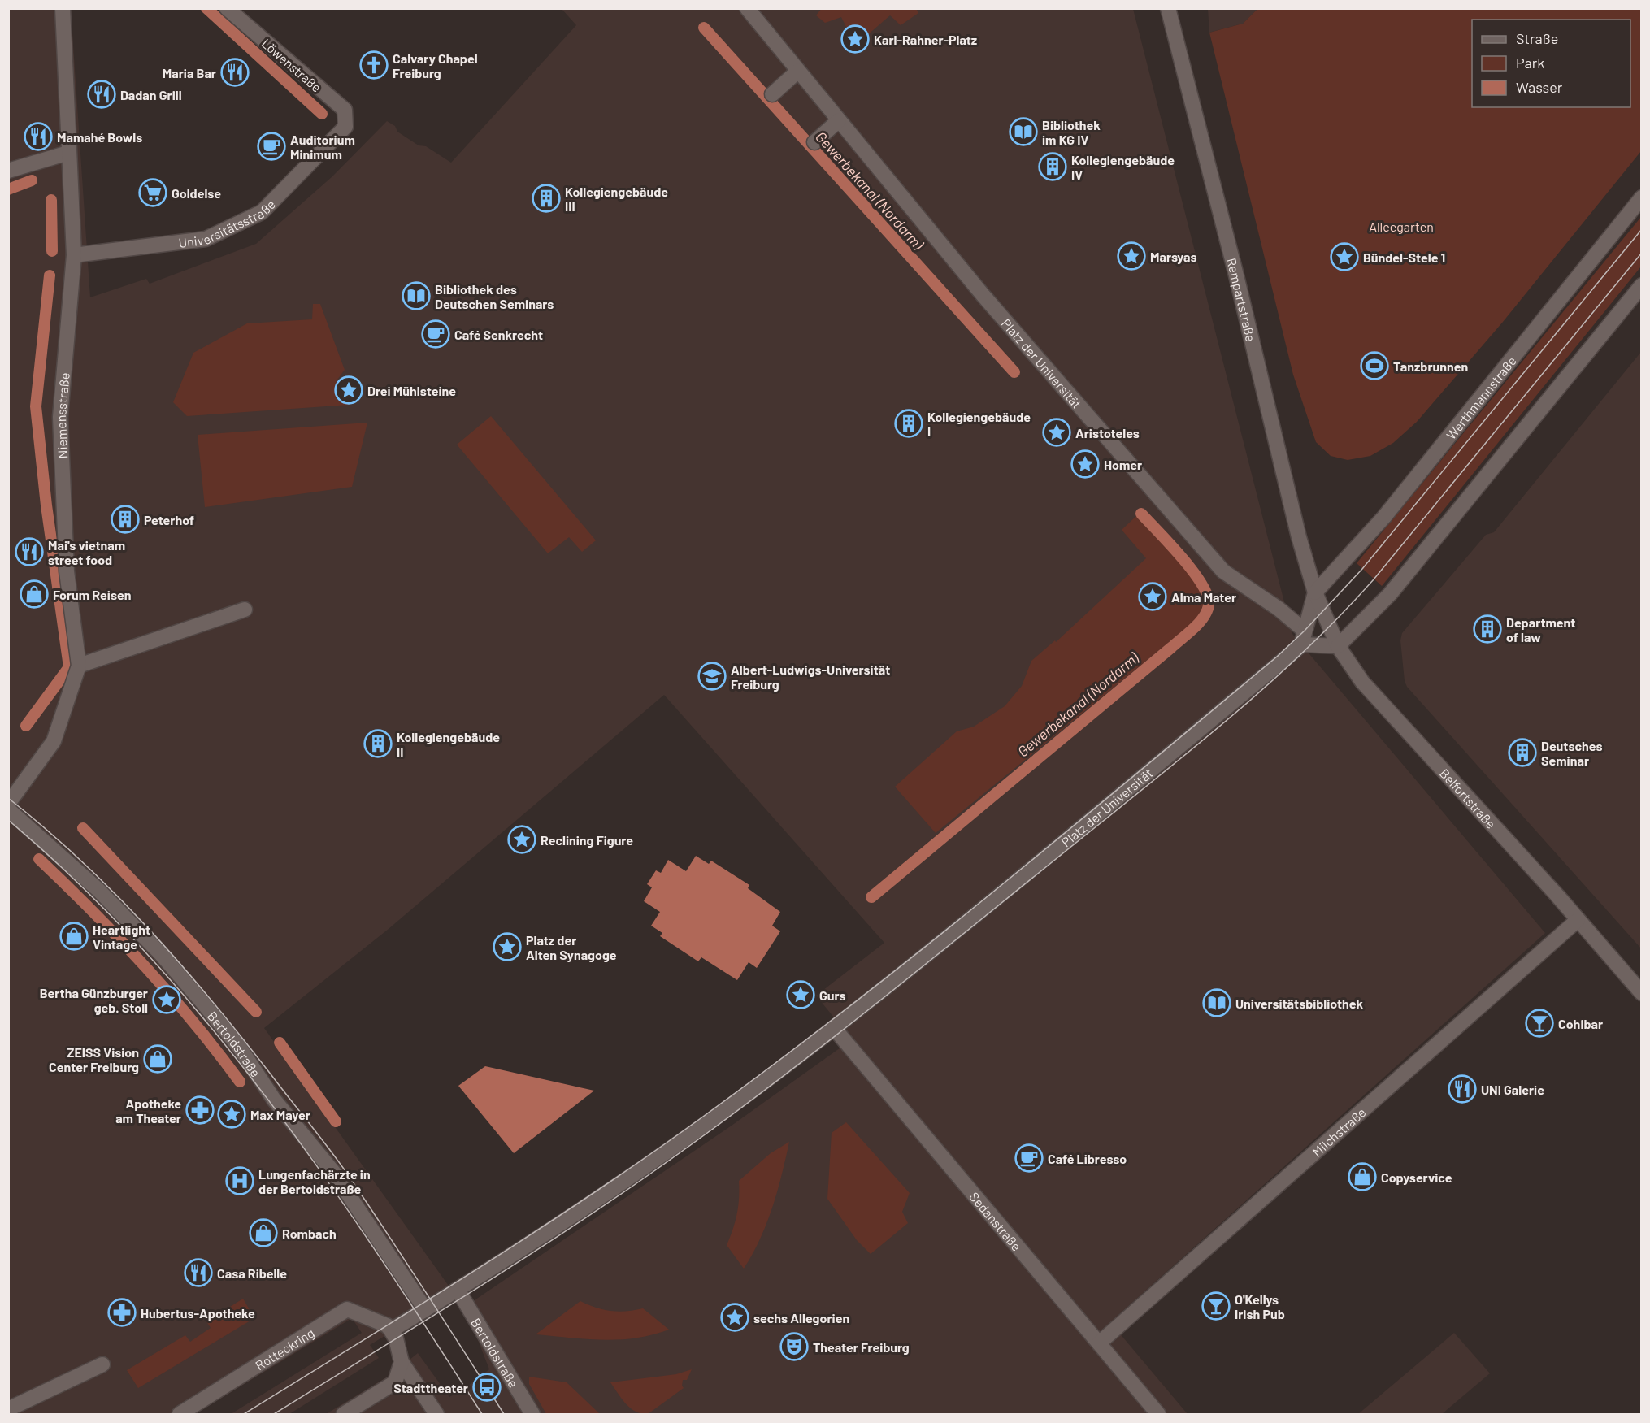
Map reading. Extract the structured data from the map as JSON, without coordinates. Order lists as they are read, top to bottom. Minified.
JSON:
{"streets":{"street":["Löwenstraße","Universitätsstraße","Rempartstraße","Platz der Universität","Werthmannstraße","Niemensstraße","Belfortstraße","Bertoldstraße","Milchstraße","Sedanstraße","Rotteckring"]},"crossings":[["Löwenstraße","Universitätsstraße"],["Universitätsstraße","Niemensstraße"],["Rempartstraße","Werthmannstraße"],["Rempartstraße","Belfortstraße"],["Platz der Universität","Sedanstraße"],["Werthmannstraße","Belfortstraße"],["Belfortstraße","Milchstraße"],["Milchstraße","Sedanstraße"]],"water":["Gewerbekanal (Nordarm)"],"parks":["Alleegarten"],"places":{"place":["Karl-Rahner-Platz","Marsyas","Bündel-Stele 1","Drei Mühlsteine","Aristoteles","Homer","Alma Mater","Reclining Figure","Platz der Alten Synagoge","Gurs","Bertha Günzburger geb. Stoll","Max Mayer","sechs Allegorien"],"church":["Calvary Chapel Freiburg"],"restaurant":["Maria Bar","Dadan Grill","Mamahé Bowls","Mai's vietnam street food","UNI Galerie","Casa Ribelle"],"library":["Bibliothek im KG IV","Bibliothek des Deutschen Seminars","Universitätsbibliothek"],"cafe":["Auditorium Minimum","Café Senkrecht","Café Libresso"],"building":["Kollegiengebäude IV","Kollegiengebäude III","Kollegiengebäude I","Peterhof","Department of law","Kollegiengebäude II","Deutsches Seminar"],"supermarket":["Goldelse"],"sports":["Tanzbrunnen"],"shop":["Forum Reisen","Heartlight Vintage","ZEISS Vision Center Freiburg","Copyservice","Rombach"],"school or university":["Albert-Ludwigs-Universität Freiburg"],"bar":["Cohibar","O'Kellys Irish Pub"],"pharmacy":["Apotheke am Theater","Hubertus-Apotheke"],"hospital":["Lungenfachärzte in der Bertoldstraße"],"theatre":["Theater Freiburg"],"bus stop":["Stadttheater"]},"legend":["Straße","Park","Wasser"]}
